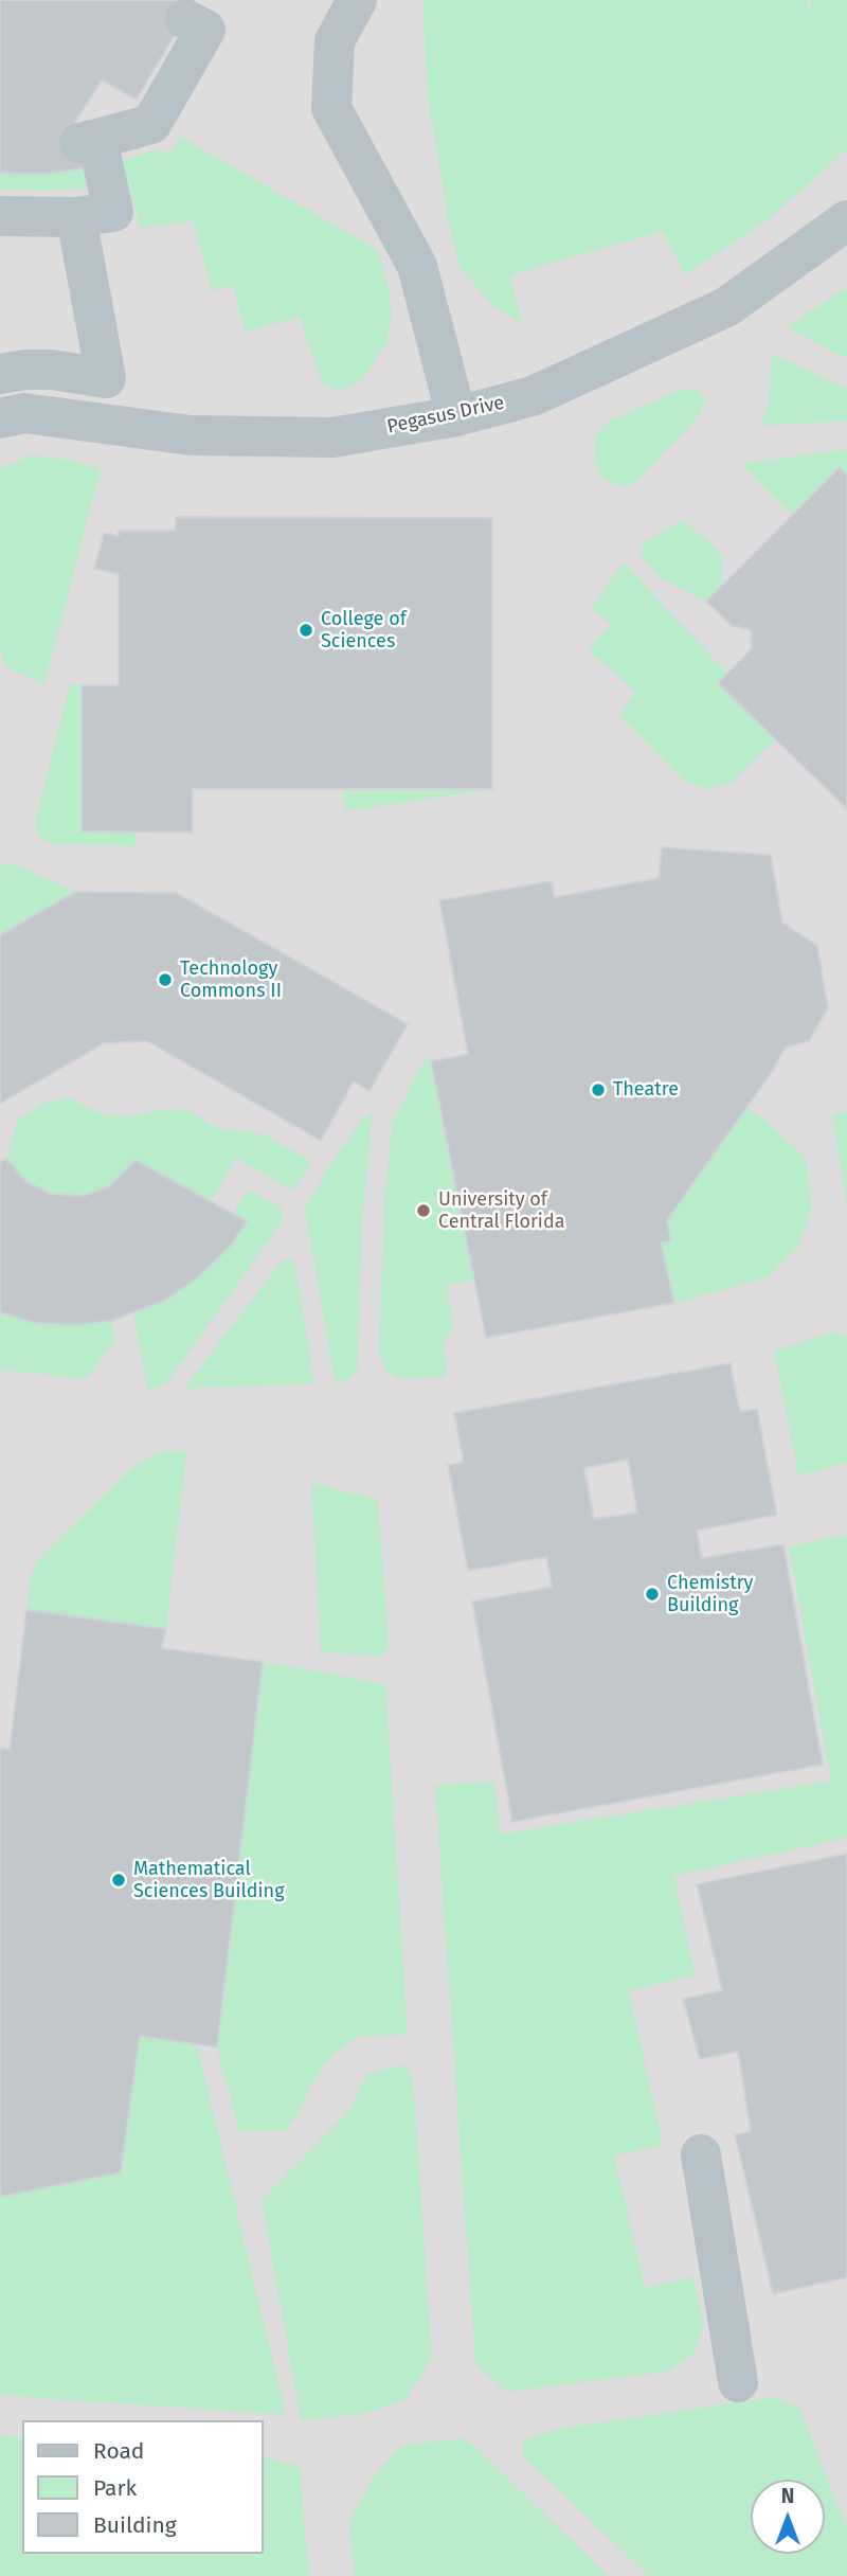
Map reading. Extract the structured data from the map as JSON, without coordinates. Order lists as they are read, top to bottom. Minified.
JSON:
{"streets":{"street":["Pegasus Drive"]},"places":["College of Sciences","Technology Commons II","Theatre","University of Central Florida","Chemistry Building","Mathematical Sciences Building"],"legend":["Road","Park","Building"],"north":"top"}
